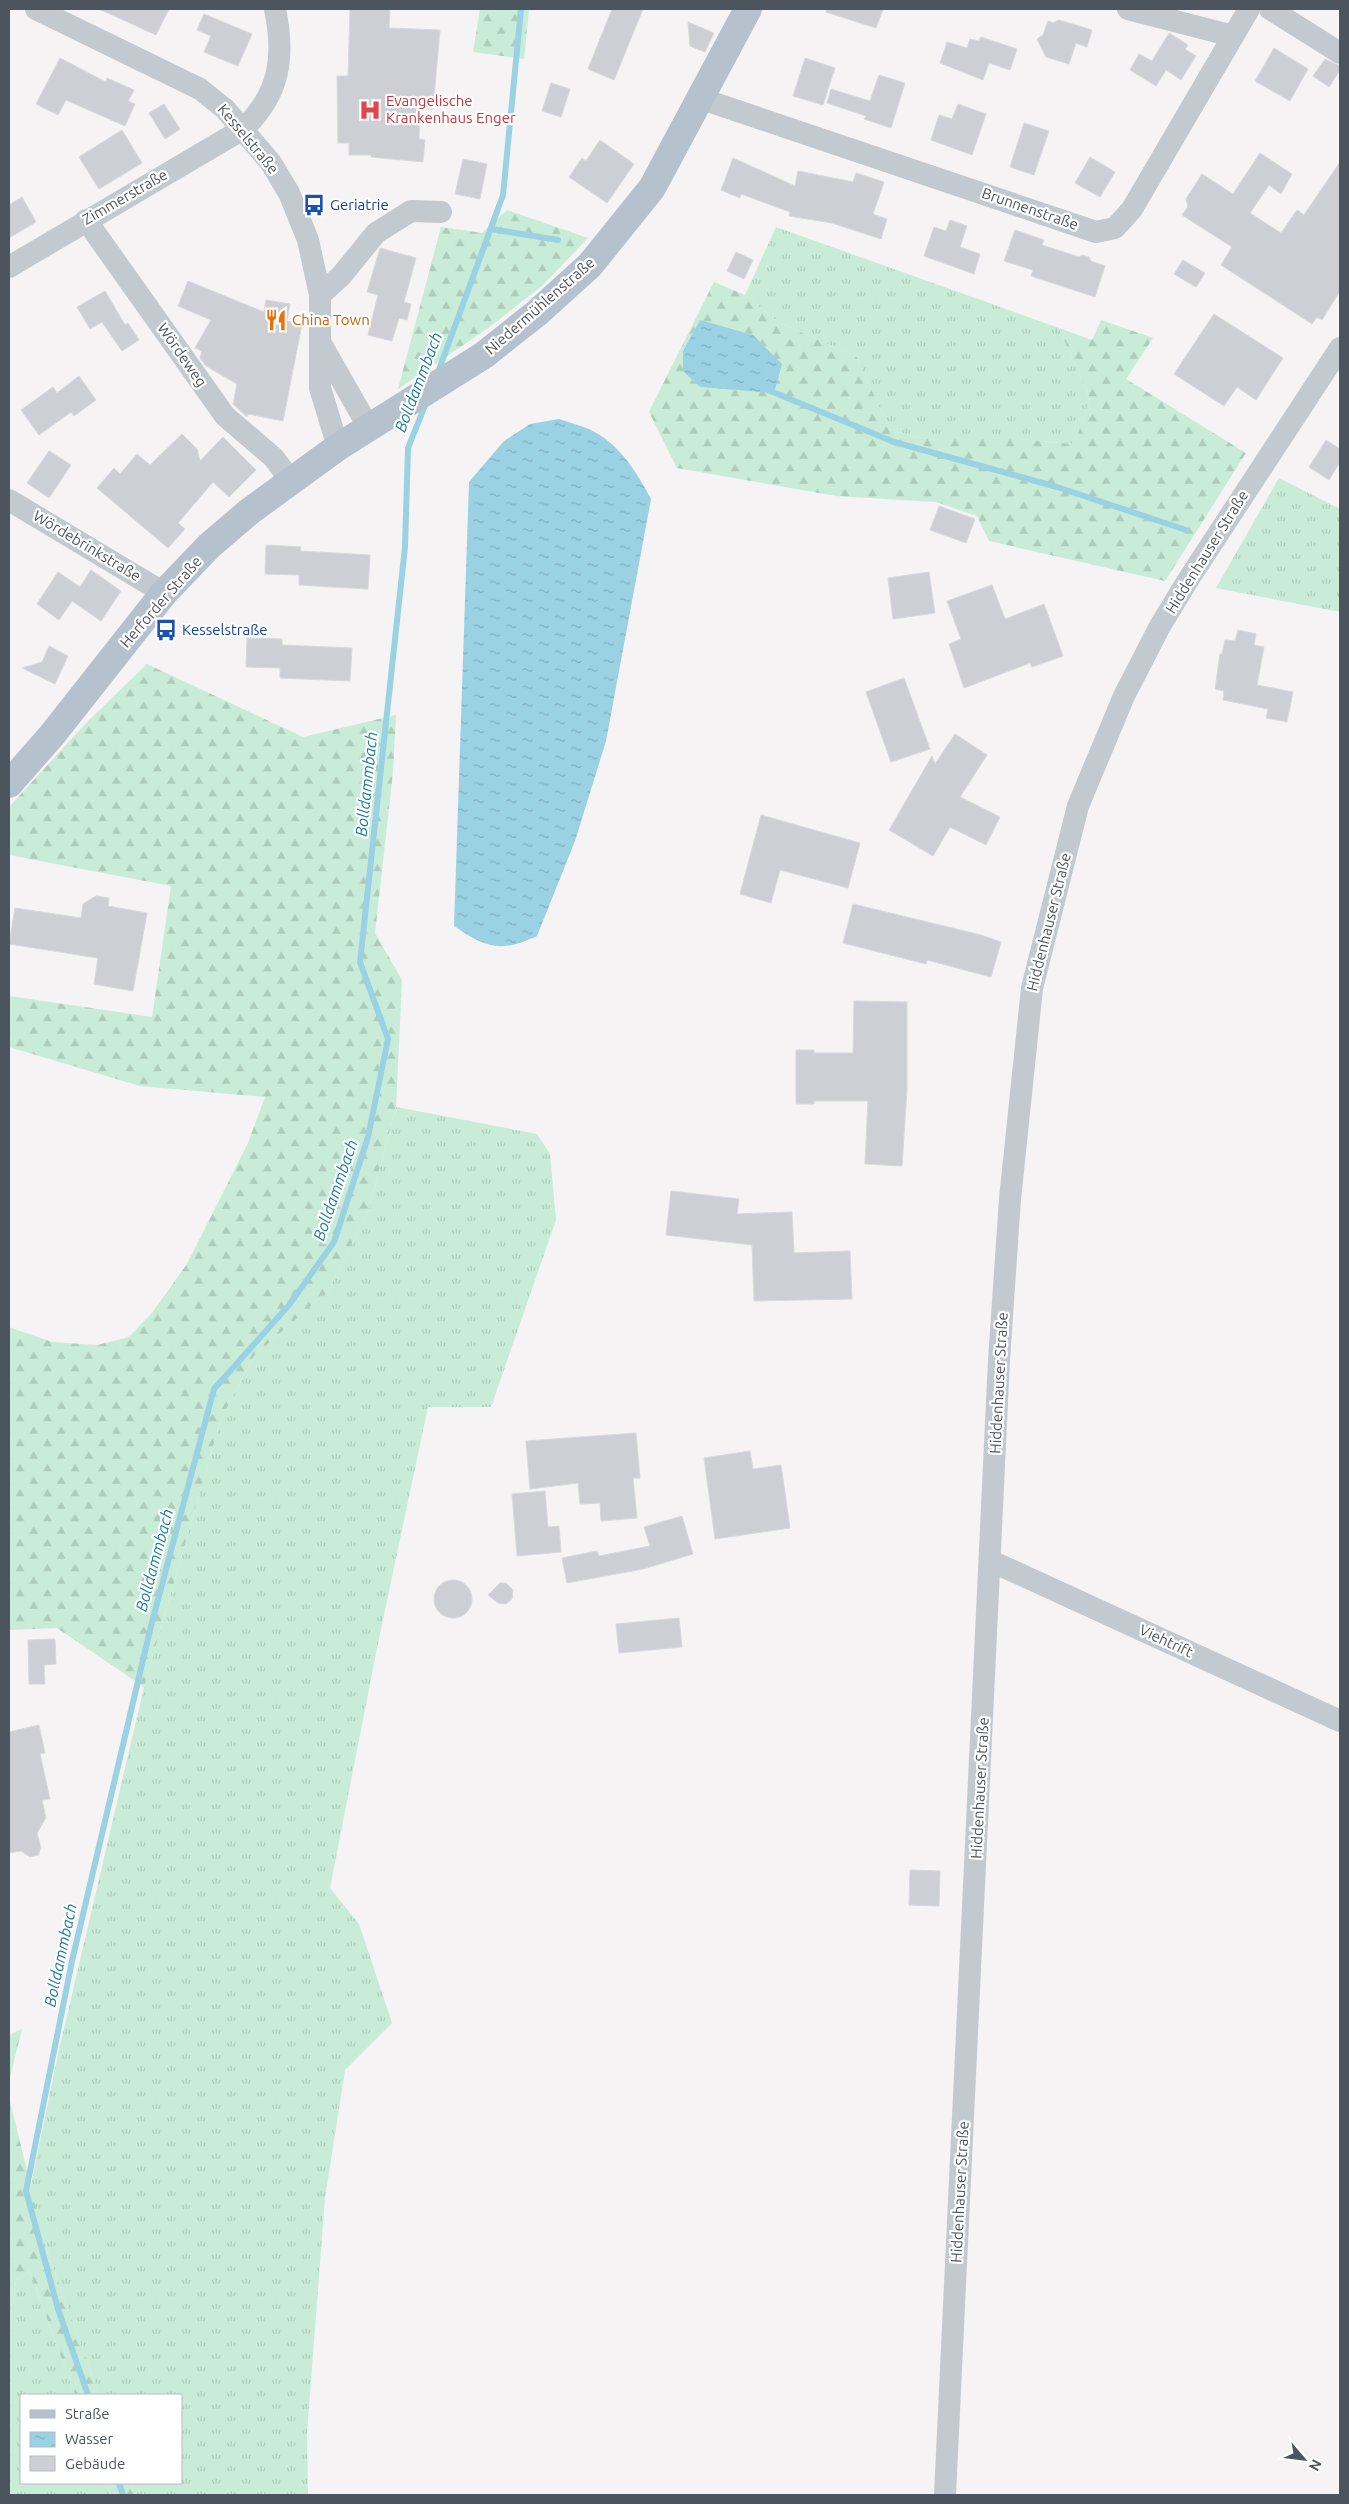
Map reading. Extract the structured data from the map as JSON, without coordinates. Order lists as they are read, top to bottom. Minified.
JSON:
{"streets":{"main road":["Niedermühlenstraße","Herforder Straße"],"street":["Kesselstraße","Zimmerstraße","Brunnenstraße","Wördeweg","Wördebrinkstraße","Hiddenhauser Straße","Viehtrift"]},"crossings":[["Kesselstraße","Zimmerstraße"],["Kesselstraße","Niedermühlenstraße"],["Kesselstraße","Herforder Straße"],["Zimmerstraße","Wördeweg"],["Brunnenstraße","Niedermühlenstraße"],["Niedermühlenstraße","Herforder Straße"],["Wördeweg","Herforder Straße"],["Wördebrinkstraße","Herforder Straße"],["Hiddenhauser Straße","Viehtrift"]],"water":["Bolldammbach"],"places":{"hospital":["Evangelische Krankenhaus Enger"],"bus stop":["Geriatrie","Kesselstraße"],"restaurant":["China Town"]},"legend":["Straße","Wasser","Gebäude"],"north":"bottom right"}
